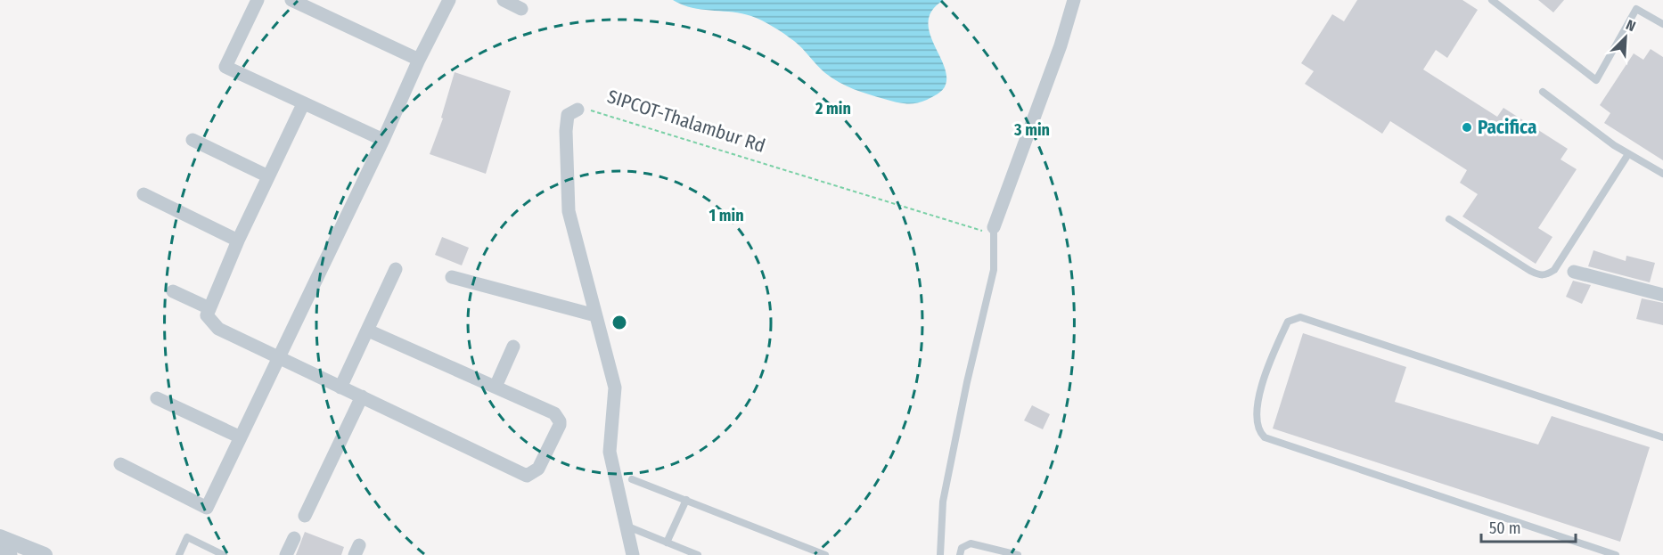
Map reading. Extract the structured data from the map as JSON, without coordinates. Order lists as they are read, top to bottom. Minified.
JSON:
{"streets":{"street":["SIPCOT-Thalambur Rd"]},"places":["Pacifica"],"scale_bar":"50 m","north":"top right","rings":["2 min","3 min","1 min"]}
